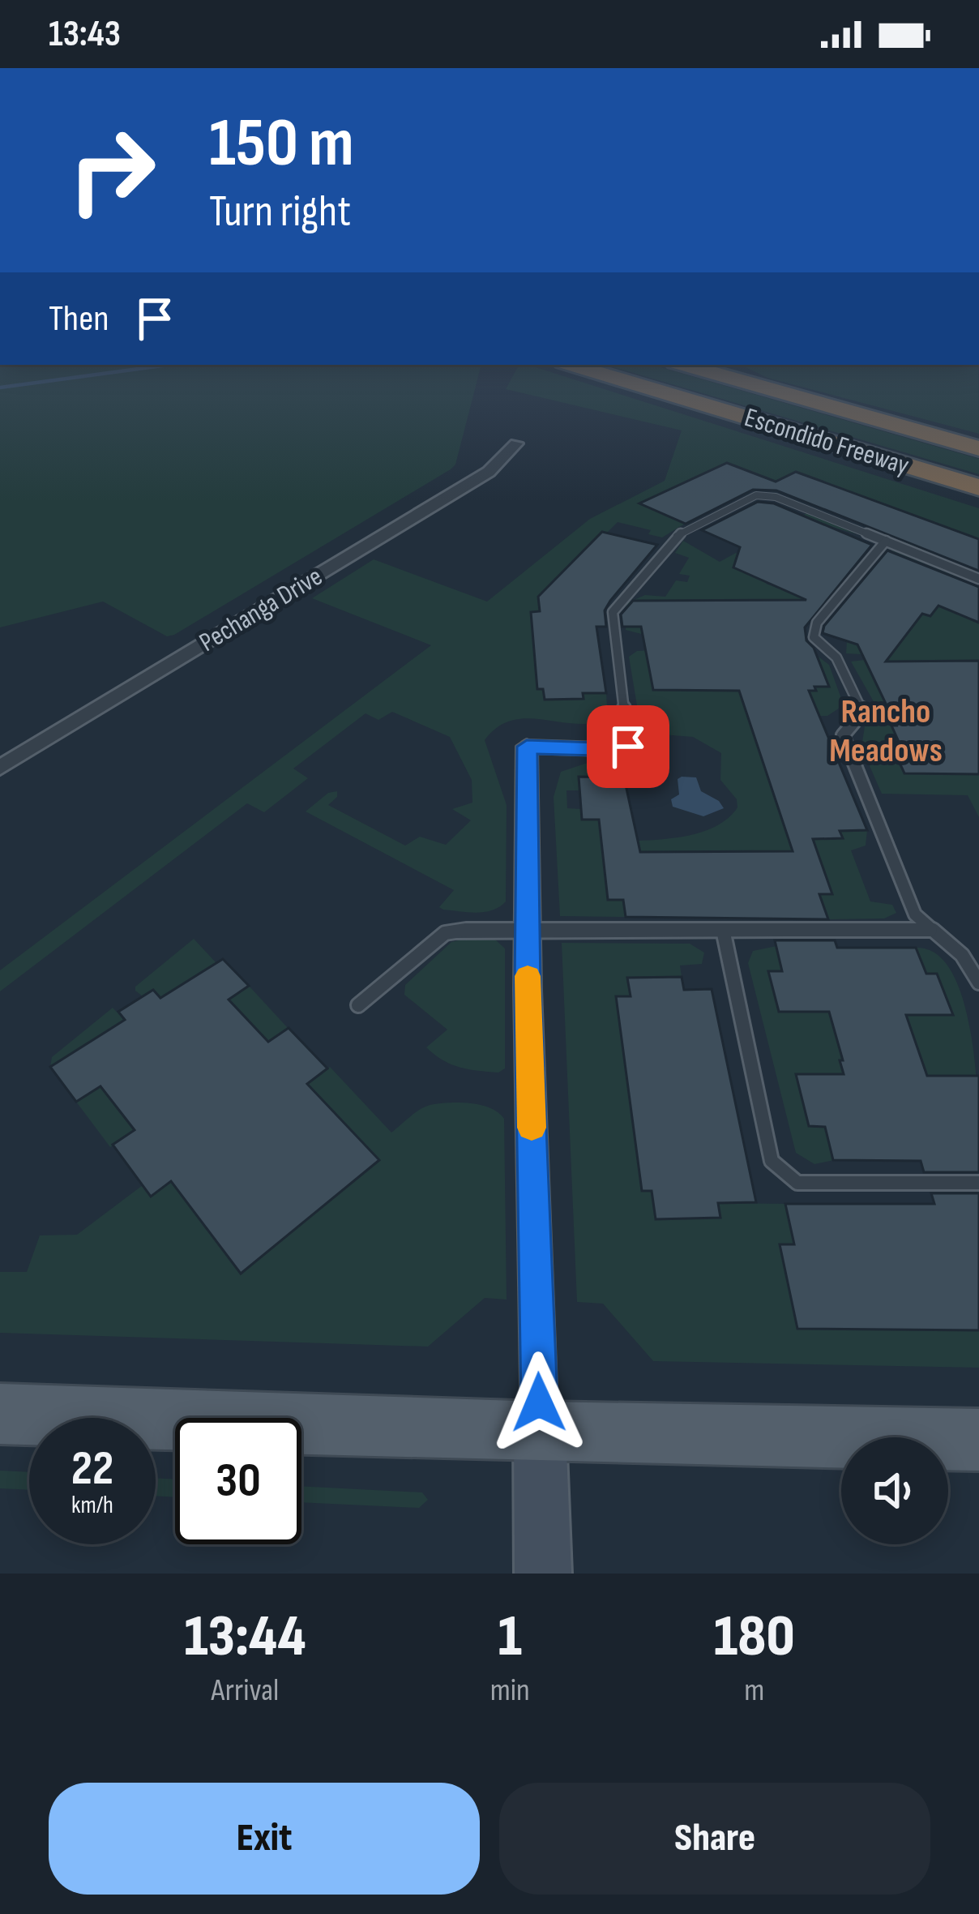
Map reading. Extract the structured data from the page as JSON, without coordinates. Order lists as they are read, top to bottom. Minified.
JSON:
{"streets":{"highway":["Escondido Freeway"],"street":["Pechanga Drive"]},"districts":["Rancho Meadows"],"page":{"status":"13:43","turn":["150 m","Turn right"],"then":"Then","speed":"22 km/h","limit":"30","eta":["13:44","Arrival","1","min","180","m"],"buttons":["Exit","Share"]}}
